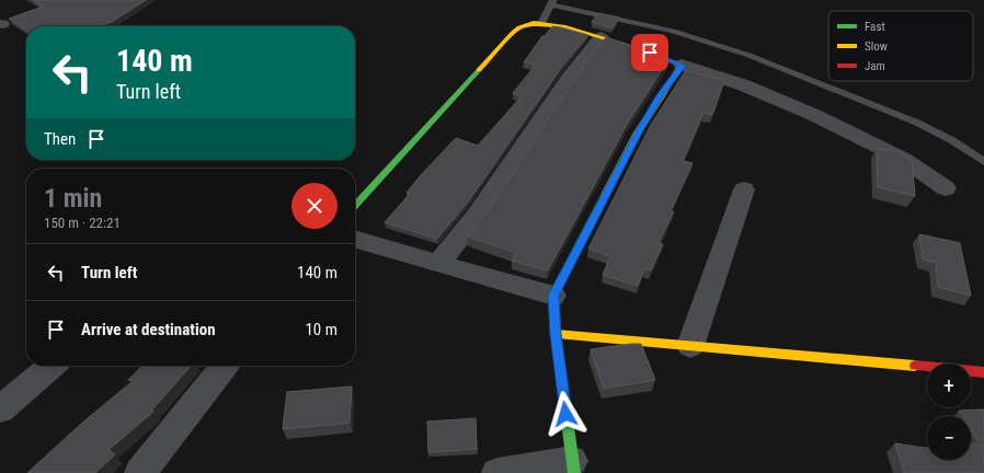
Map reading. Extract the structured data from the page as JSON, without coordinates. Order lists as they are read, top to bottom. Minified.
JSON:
{"legend":["Fast","Slow","Jam"],"page":{"turn":["140 m","Turn left"],"then":"Then","heading":["1 min","150 m · 22:21"],"list":[{"name":"Turn left","value":"140 m"},{"name":"Arrive at destination","value":"10 m"}],"map_buttons":["+","−"]}}
